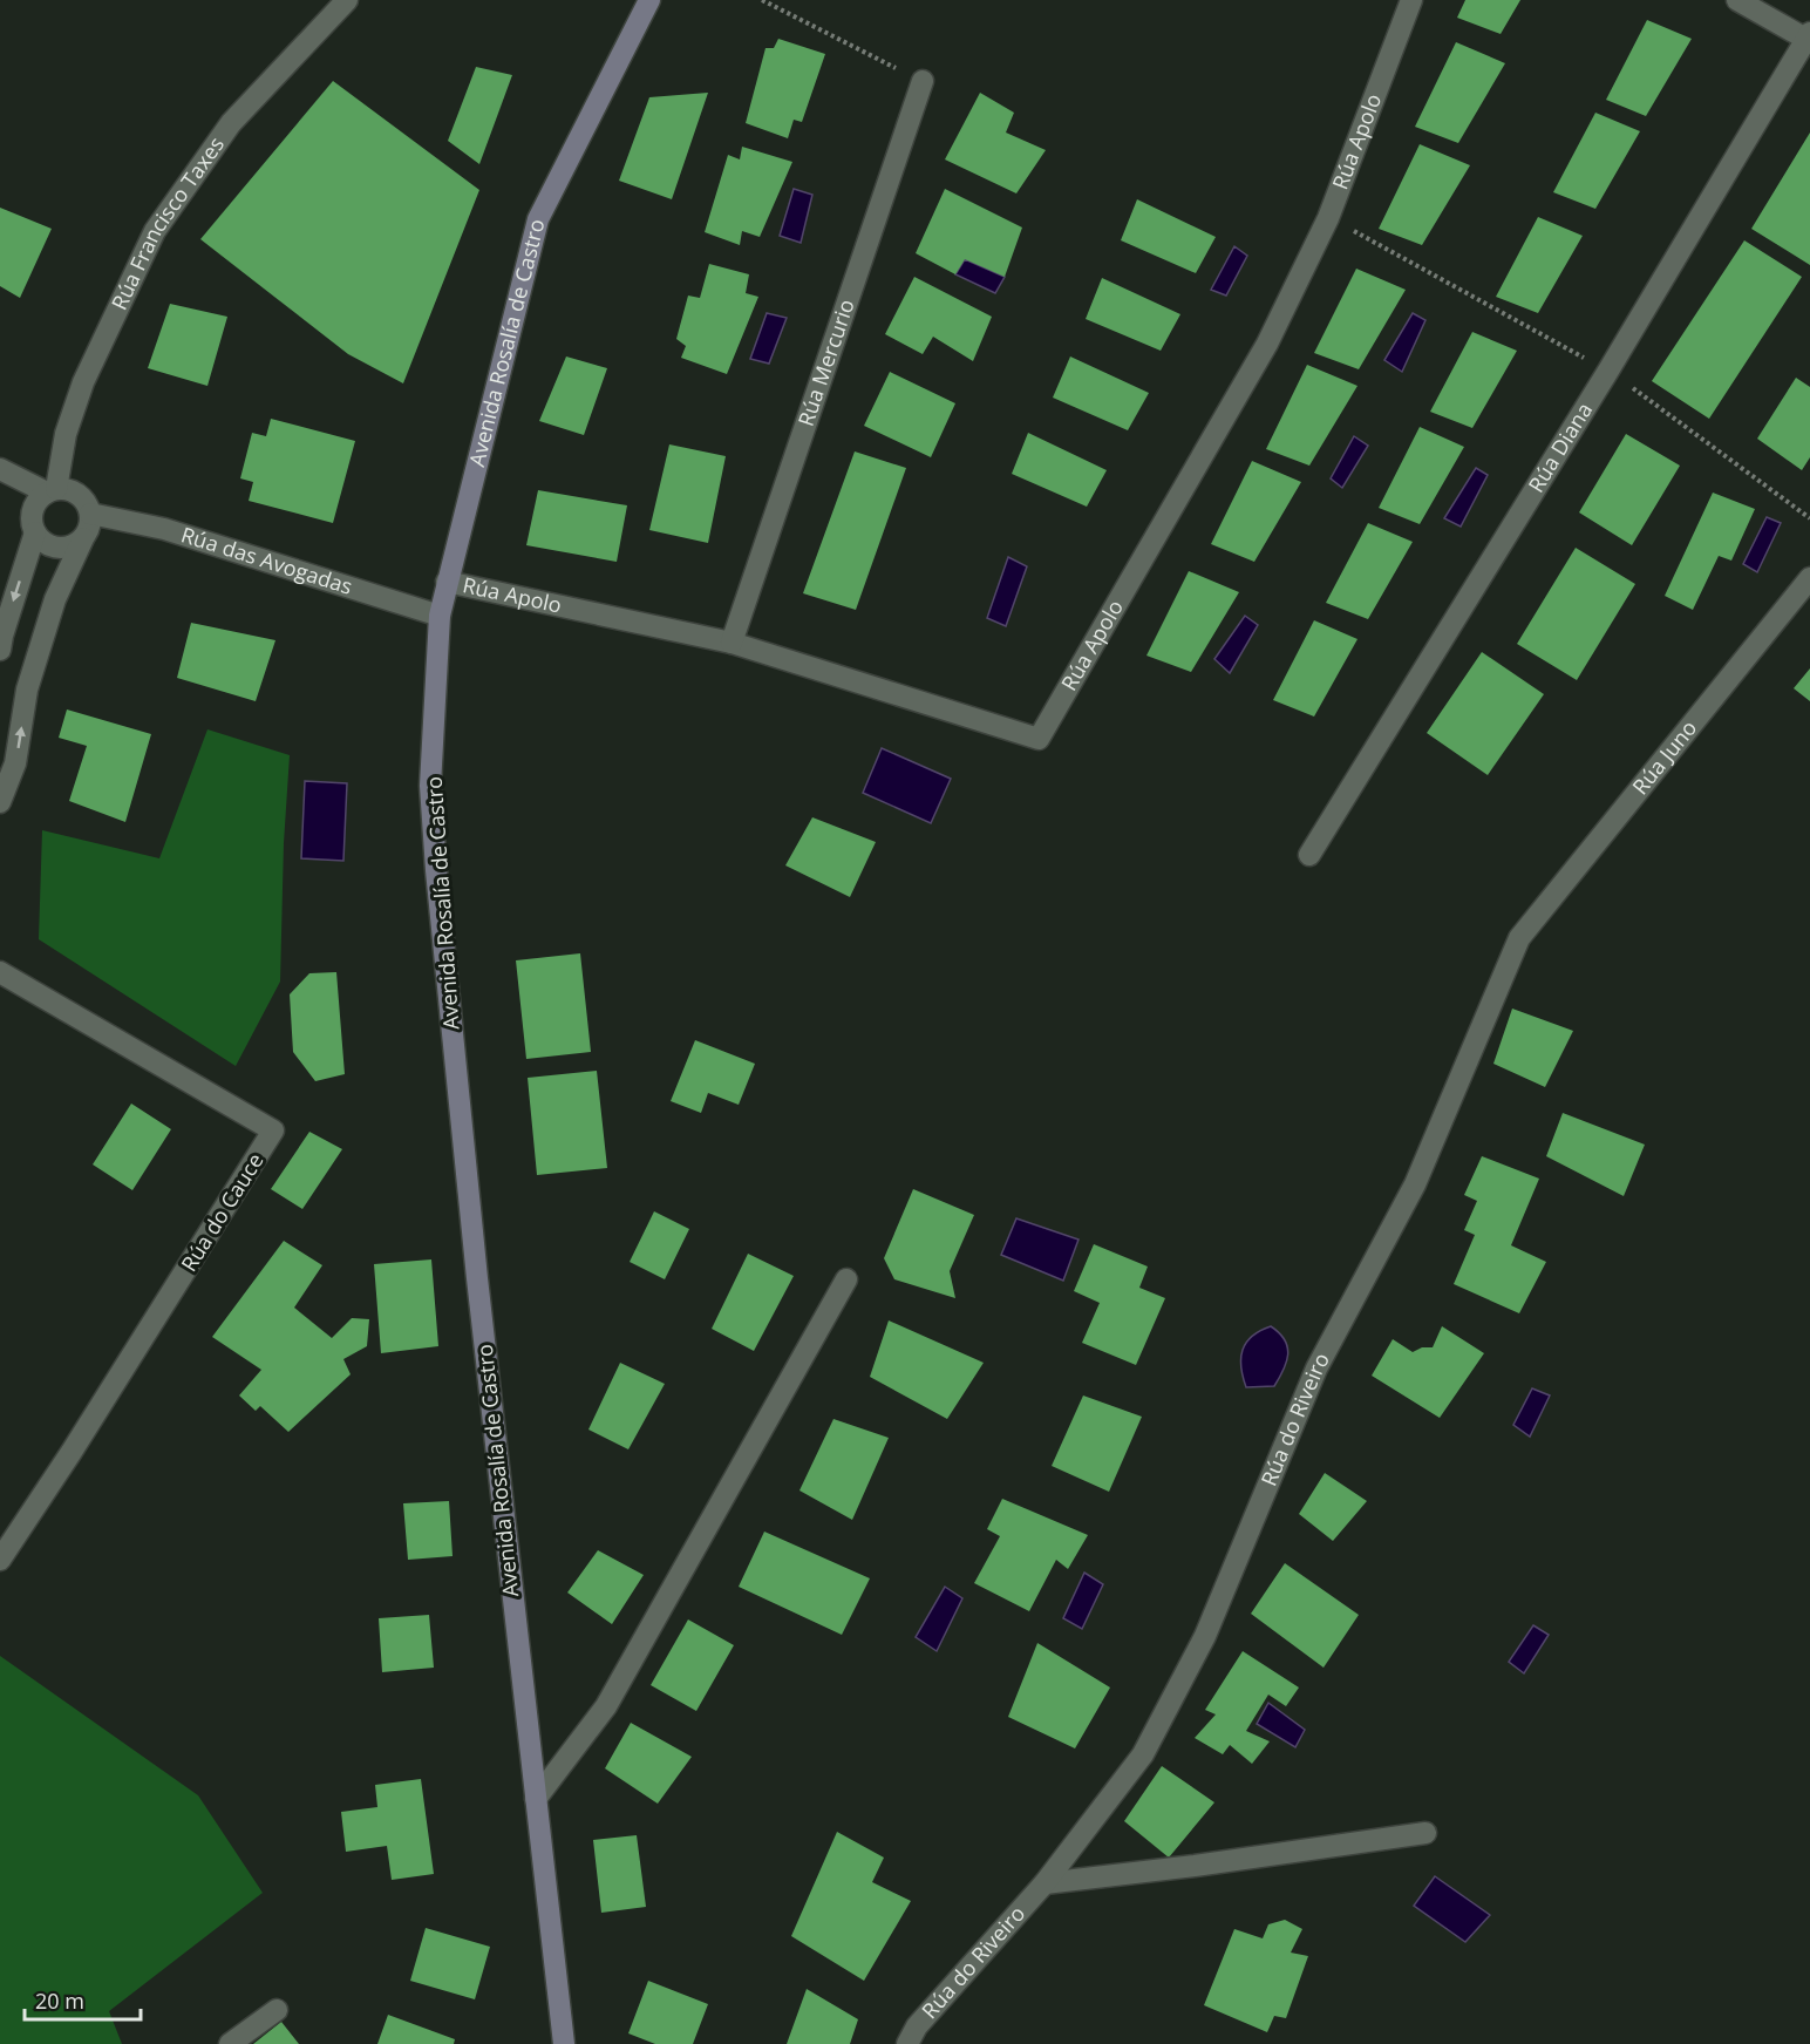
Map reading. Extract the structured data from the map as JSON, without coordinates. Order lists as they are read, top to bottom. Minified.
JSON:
{"streets":{"street":["Rúa Apolo","Rúa Francisco Taxes","Avenida Rosalía de Castro","Rúa Mercurio","Rúa Diana","Rúa das Avogadas","Rúa Juno","Rúa do Cauce","Rúa do Riveiro"]},"crossings":[["Rúa Apolo","Avenida Rosalía de Castro"],["Rúa Apolo","Rúa Mercurio"],["Rúa Francisco Taxes","Rúa das Avogadas"],["Avenida Rosalía de Castro","Rúa das Avogadas"],["Rúa Juno","Rúa do Riveiro"]],"scale_bar":"20 m"}
